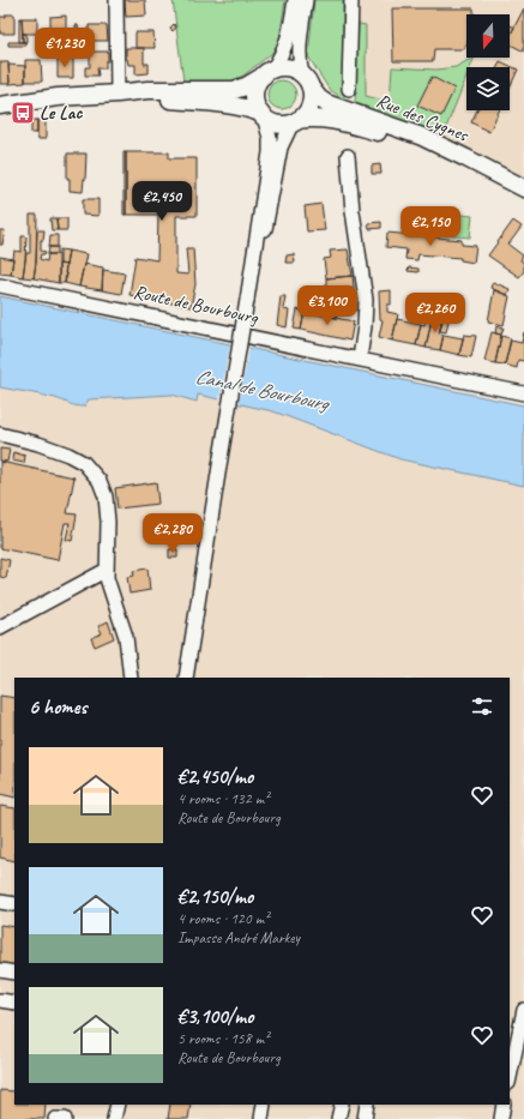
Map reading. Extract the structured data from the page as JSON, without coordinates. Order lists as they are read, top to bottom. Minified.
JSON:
{"streets":{"main road":["Rue des Cygnes"],"street":["Route de Bourbourg"]},"water":["Canal de Bourbourg"],"places":{"bus stop":["Le Lac"]},"north":"bottom","page":{"price":["€1,230","€2,450","€2,150","€3,100","€2,260","€2,280"],"heading":"6 homes","list":[{"name":"€2,450/mo","note":"4 rooms · 132 m² · Route de Bourbourg"},{"name":"€2,150/mo","note":"4 rooms · 120 m² · Impasse André Markey"},{"name":"€3,100/mo","note":"5 rooms · 158 m² · Route de Bourbourg"}]}}
